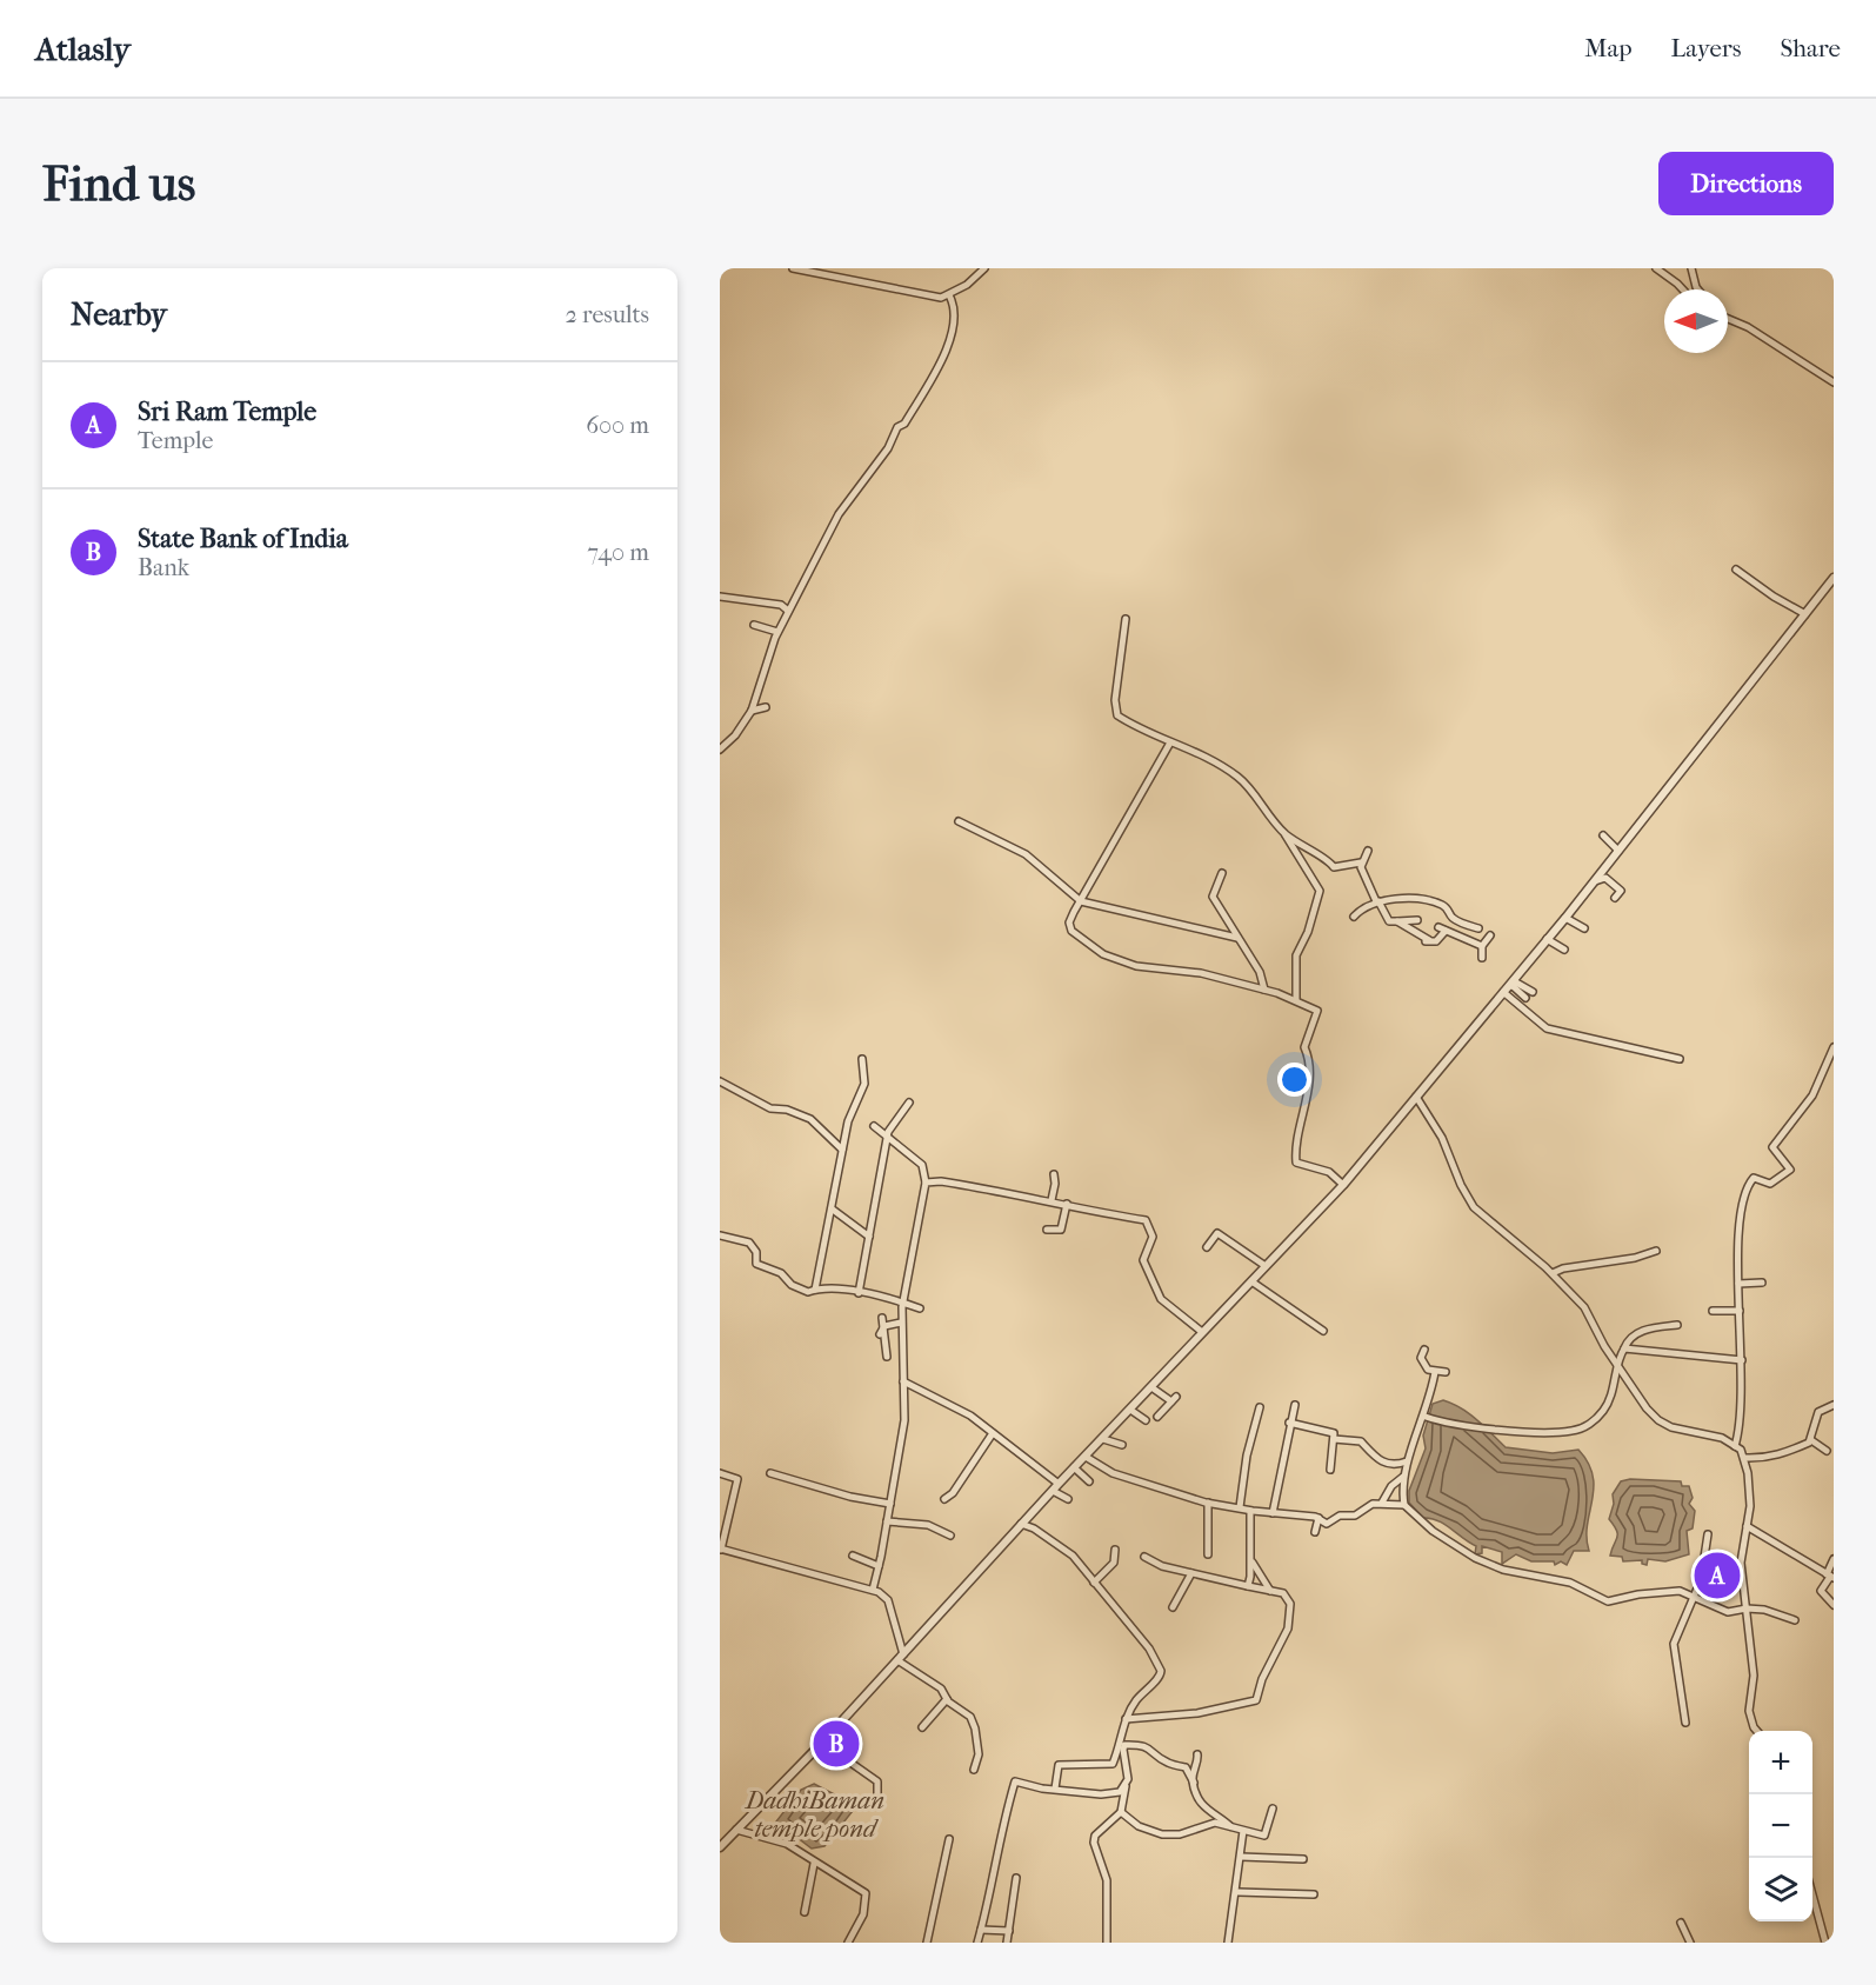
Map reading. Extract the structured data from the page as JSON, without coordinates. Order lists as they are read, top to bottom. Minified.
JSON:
{"water":["DadhiBaman temple pond"],"north":"left","page":{"header":"Atlasly","nav":["Map","Layers","Share"],"buttons":"Directions","title":"Find us","heading":["Nearby","2 results"],"list":[{"mark":"A","name":"Sri Ram Temple","note":"Temple","value":"600 m"},{"mark":"B","name":"State Bank of India","note":"Bank","value":"740 m"}],"pins":["A","B"],"map_buttons":["+","−"]}}
